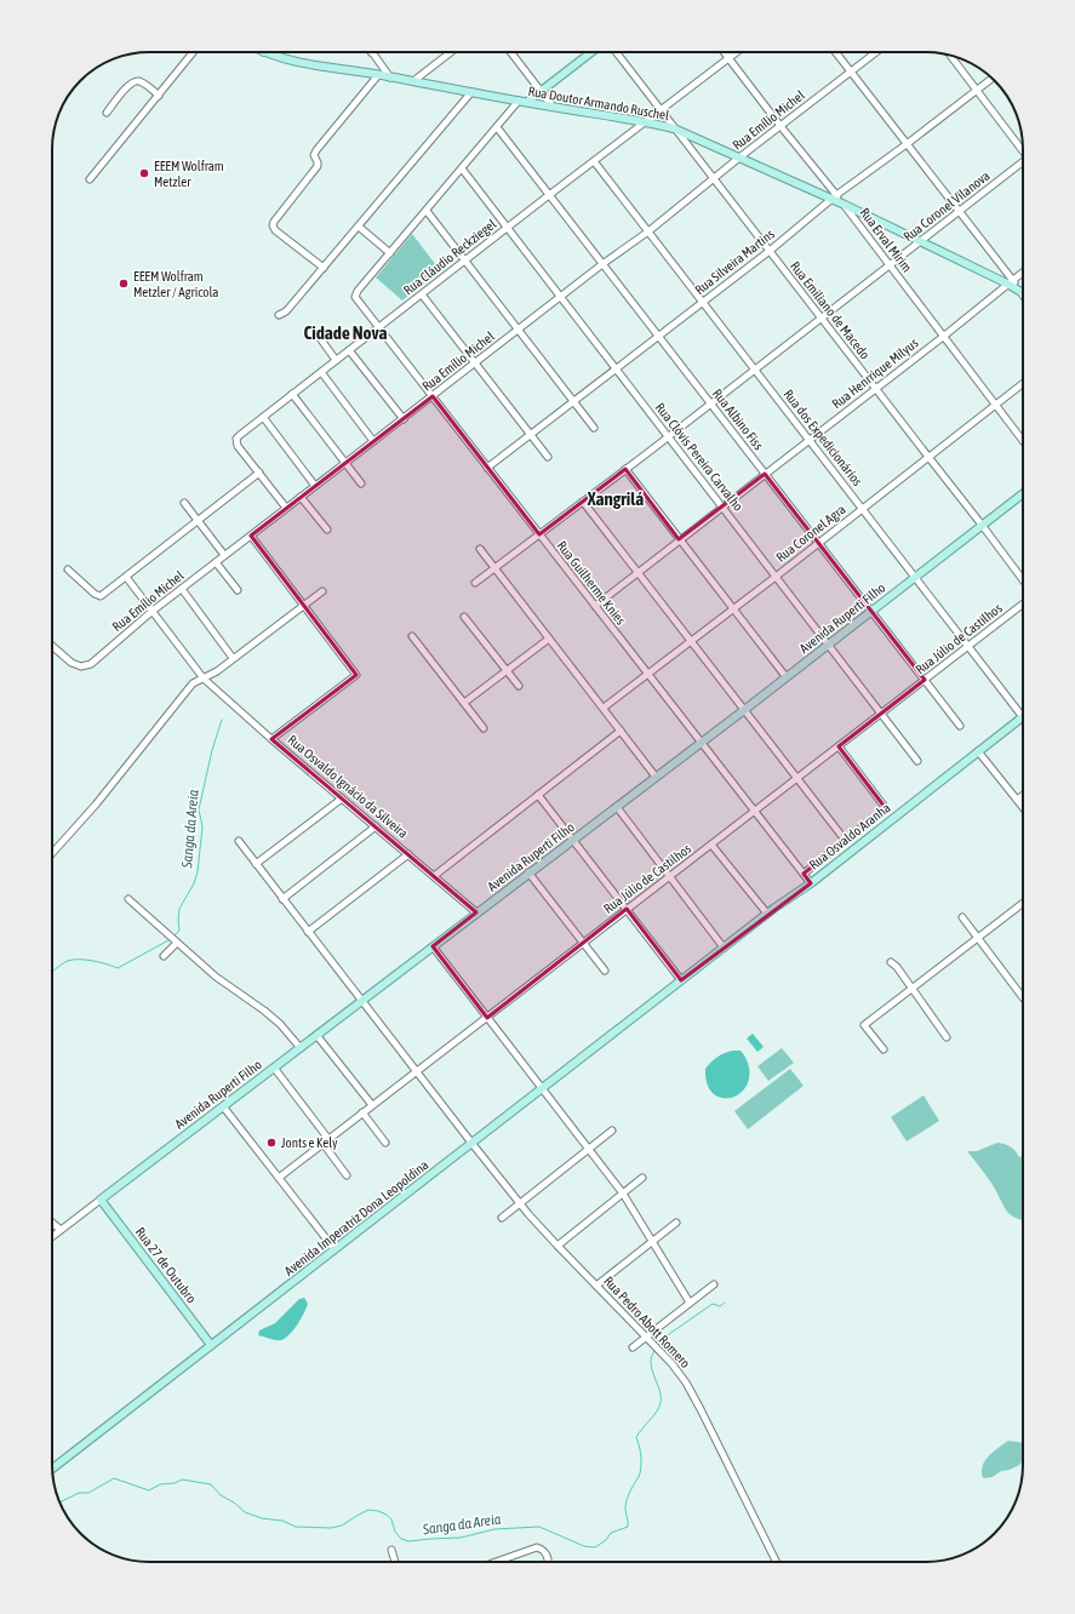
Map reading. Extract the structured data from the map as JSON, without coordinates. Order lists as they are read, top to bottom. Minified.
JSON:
{"streets":{"main road":["Rua Doutor Armando Ruschel","Avenida Ruperti Filho","Rua Osvaldo Aranha","Avenida Imperatriz Dona Leopoldina","Rua 27 de Outubro"],"street":["Rua Emílio Michel","Rua Coronel Vilanova","Rua Erval Mirim","Rua Cláudio Reckziegel","Rua Silveira Martins","Rua Emiliano de Macedo","Rua Henrrique Milyus","Rua Albino Fiss","Rua dos Expedicionários","Rua Clóvis Pereira Carvalho","Rua Coronel Agra","Rua Guilherme Knies","Rua Júlio de Castilhos","Rua Osvaldo Ignácio da Silveira","Rua Pedro Abott Romero"]},"crossings":[["Rua Doutor Armando Ruschel","Rua Emílio Michel"],["Rua Doutor Armando Ruschel","Rua Coronel Vilanova"],["Rua Doutor Armando Ruschel","Rua Erval Mirim"],["Rua Doutor Armando Ruschel","Rua Cláudio Reckziegel"],["Rua Doutor Armando Ruschel","Rua Silveira Martins"],["Rua Doutor Armando Ruschel","Rua Emiliano de Macedo"],["Rua Doutor Armando Ruschel","Rua Henrrique Milyus"],["Rua Emílio Michel","Rua Cláudio Reckziegel"],["Rua Emílio Michel","Rua Emiliano de Macedo"],["Rua Emílio Michel","Rua Albino Fiss"],["Rua Emílio Michel","Rua dos Expedicionários"],["Rua Emílio Michel","Rua Clóvis Pereira Carvalho"],["Rua Emílio Michel","Rua Guilherme Knies"],["Rua Emílio Michel","Rua Osvaldo Ignácio da Silveira"],["Rua Coronel Vilanova","Rua Erval Mirim"],["Rua Coronel Vilanova","Rua Emiliano de Macedo"],["Rua Coronel Vilanova","Rua Albino Fiss"],["Rua Coronel Vilanova","Rua dos Expedicionários"],["Rua Coronel Vilanova","Rua Clóvis Pereira Carvalho"],["Rua Coronel Vilanova","Rua Guilherme Knies"],["Rua Erval Mirim","Rua Henrrique Milyus"],["Rua Erval Mirim","Rua Coronel Agra"],["Rua Cláudio Reckziegel","Rua Emiliano de Macedo"],["Rua Cláudio Reckziegel","Rua Albino Fiss"],["Rua Cláudio Reckziegel","Rua dos Expedicionários"],["Rua Cláudio Reckziegel","Rua Clóvis Pereira Carvalho"],["Rua Cláudio Reckziegel","Rua Guilherme Knies"],["Rua Silveira Martins","Rua Emiliano de Macedo"],["Rua Silveira Martins","Rua Albino Fiss"],["Rua Silveira Martins","Rua dos Expedicionários"],["Rua Silveira Martins","Rua Clóvis Pereira Carvalho"],["Rua Silveira Martins","Rua Guilherme Knies"],["Rua Emiliano de Macedo","Rua Henrrique Milyus"],["Rua Emiliano de Macedo","Rua Coronel Agra"],["Rua Emiliano de Macedo","Avenida Ruperti Filho"],["Rua Henrrique Milyus","Rua Albino Fiss"],["Rua Henrrique Milyus","Rua dos Expedicionários"],["Rua Henrrique Milyus","Rua Clóvis Pereira Carvalho"],["Rua Henrrique Milyus","Rua Guilherme Knies"],["Rua Albino Fiss","Rua Coronel Agra"],["Rua Albino Fiss","Avenida Ruperti Filho"],["Rua Albino Fiss","Rua Júlio de Castilhos"],["Rua dos Expedicionários","Rua Coronel Agra"],["Rua dos Expedicionários","Avenida Ruperti Filho"],["Rua dos Expedicionários","Rua Júlio de Castilhos"],["Rua dos Expedicionários","Rua Osvaldo Aranha"],["Rua Clóvis Pereira Carvalho","Rua Coronel Agra"],["Rua Clóvis Pereira Carvalho","Avenida Ruperti Filho"],["Rua Clóvis Pereira Carvalho","Rua Júlio de Castilhos"],["Rua Coronel Agra","Rua Guilherme Knies"],["Rua Guilherme Knies","Avenida Ruperti Filho"],["Rua Guilherme Knies","Rua Júlio de Castilhos"],["Rua Guilherme Knies","Rua Osvaldo Aranha"],["Avenida Ruperti Filho","Rua Osvaldo Ignácio da Silveira"],["Avenida Ruperti Filho","Rua 27 de Outubro"],["Avenida Ruperti Filho","Rua Pedro Abott Romero"],["Rua Júlio de Castilhos","Rua Pedro Abott Romero"],["Rua Osvaldo Aranha","Avenida Imperatriz Dona Leopoldina"],["Avenida Imperatriz Dona Leopoldina","Rua 27 de Outubro"],["Avenida Imperatriz Dona Leopoldina","Rua Pedro Abott Romero"]],"districts":["Cidade Nova","Xangrilá"],"water":["Sanga da Areia"],"places":["EEEM Wolfram Metzler","EEEM Wolfram Metzler / Agricola","Jonts e Kely"]}
